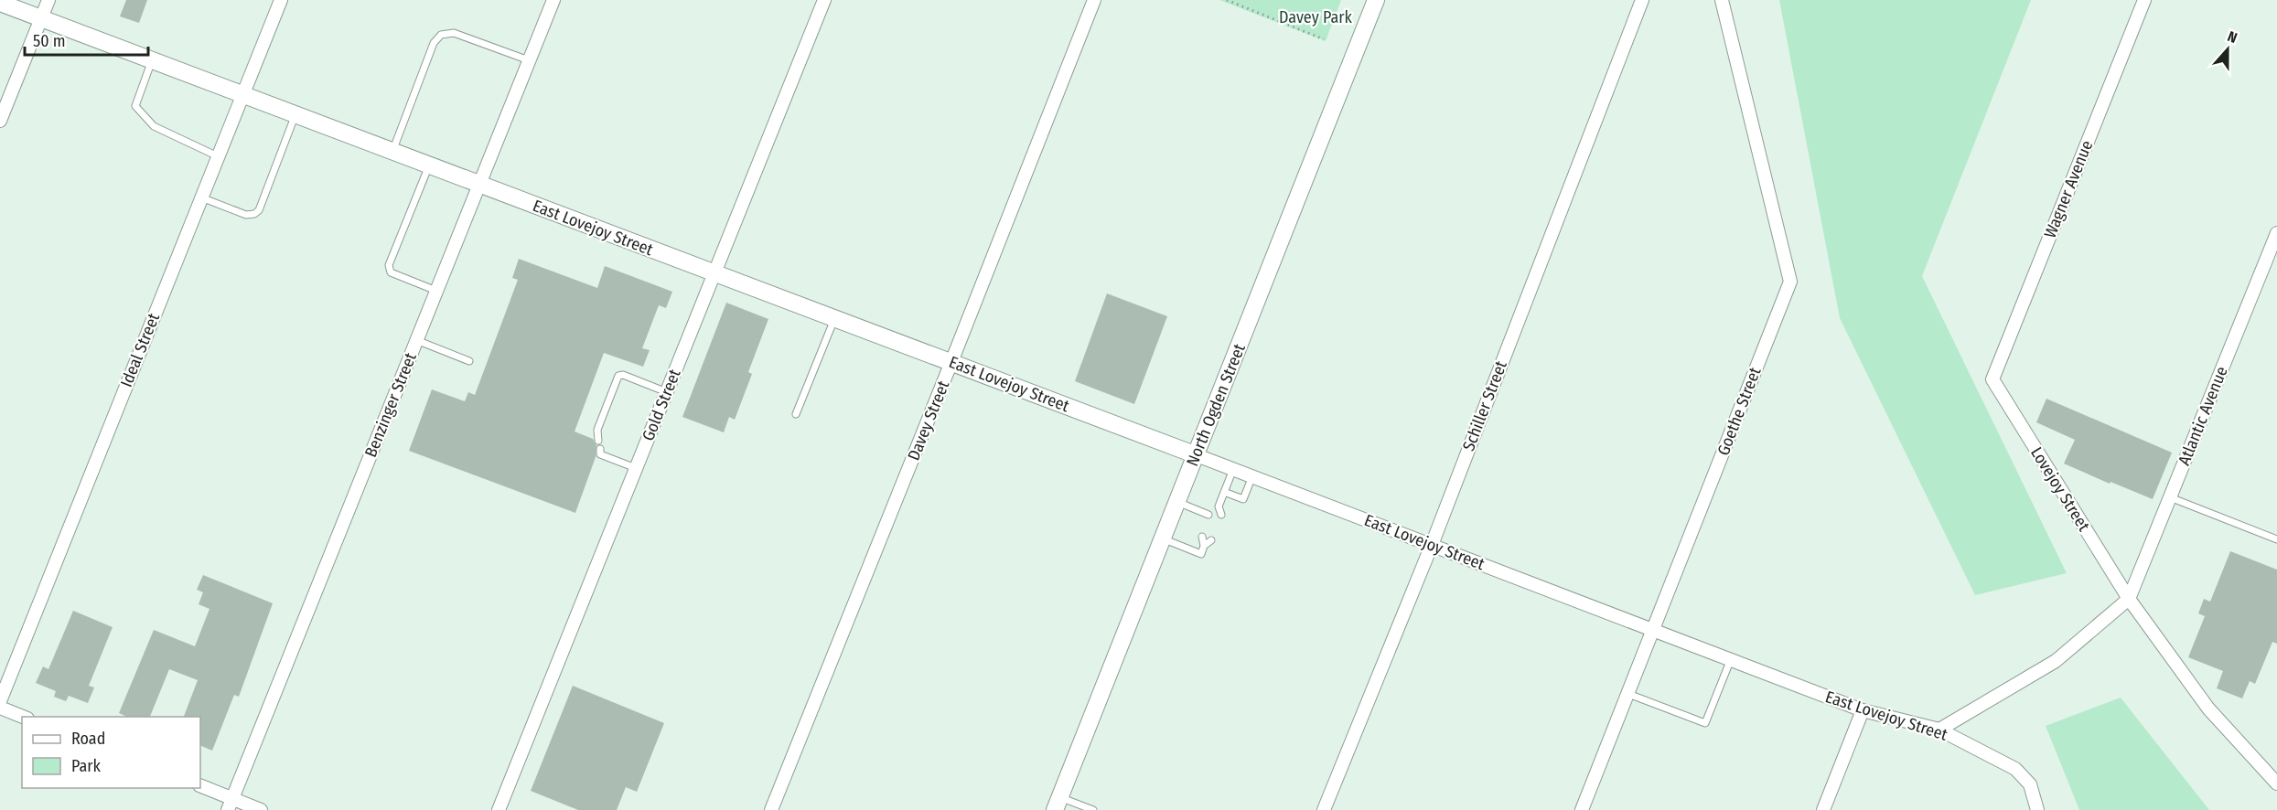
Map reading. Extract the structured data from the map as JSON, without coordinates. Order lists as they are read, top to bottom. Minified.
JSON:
{"streets":{"street":["Wagner Avenue","East Lovejoy Street","Ideal Street","Benzinger Street","Gold Street","North Ogden Street","Schiller Street","Goethe Street","Atlantic Avenue","Davey Street","Lovejoy Street"]},"crossings":[["Wagner Avenue","Lovejoy Street"],["East Lovejoy Street","Ideal Street"],["East Lovejoy Street","Benzinger Street"],["East Lovejoy Street","Gold Street"],["East Lovejoy Street","North Ogden Street"],["East Lovejoy Street","Schiller Street"],["East Lovejoy Street","Goethe Street"],["East Lovejoy Street","Davey Street"],["Atlantic Avenue","Lovejoy Street"]],"parks":["Davey Park"],"legend":["Road","Park"],"scale_bar":"50 m","north":"top"}
